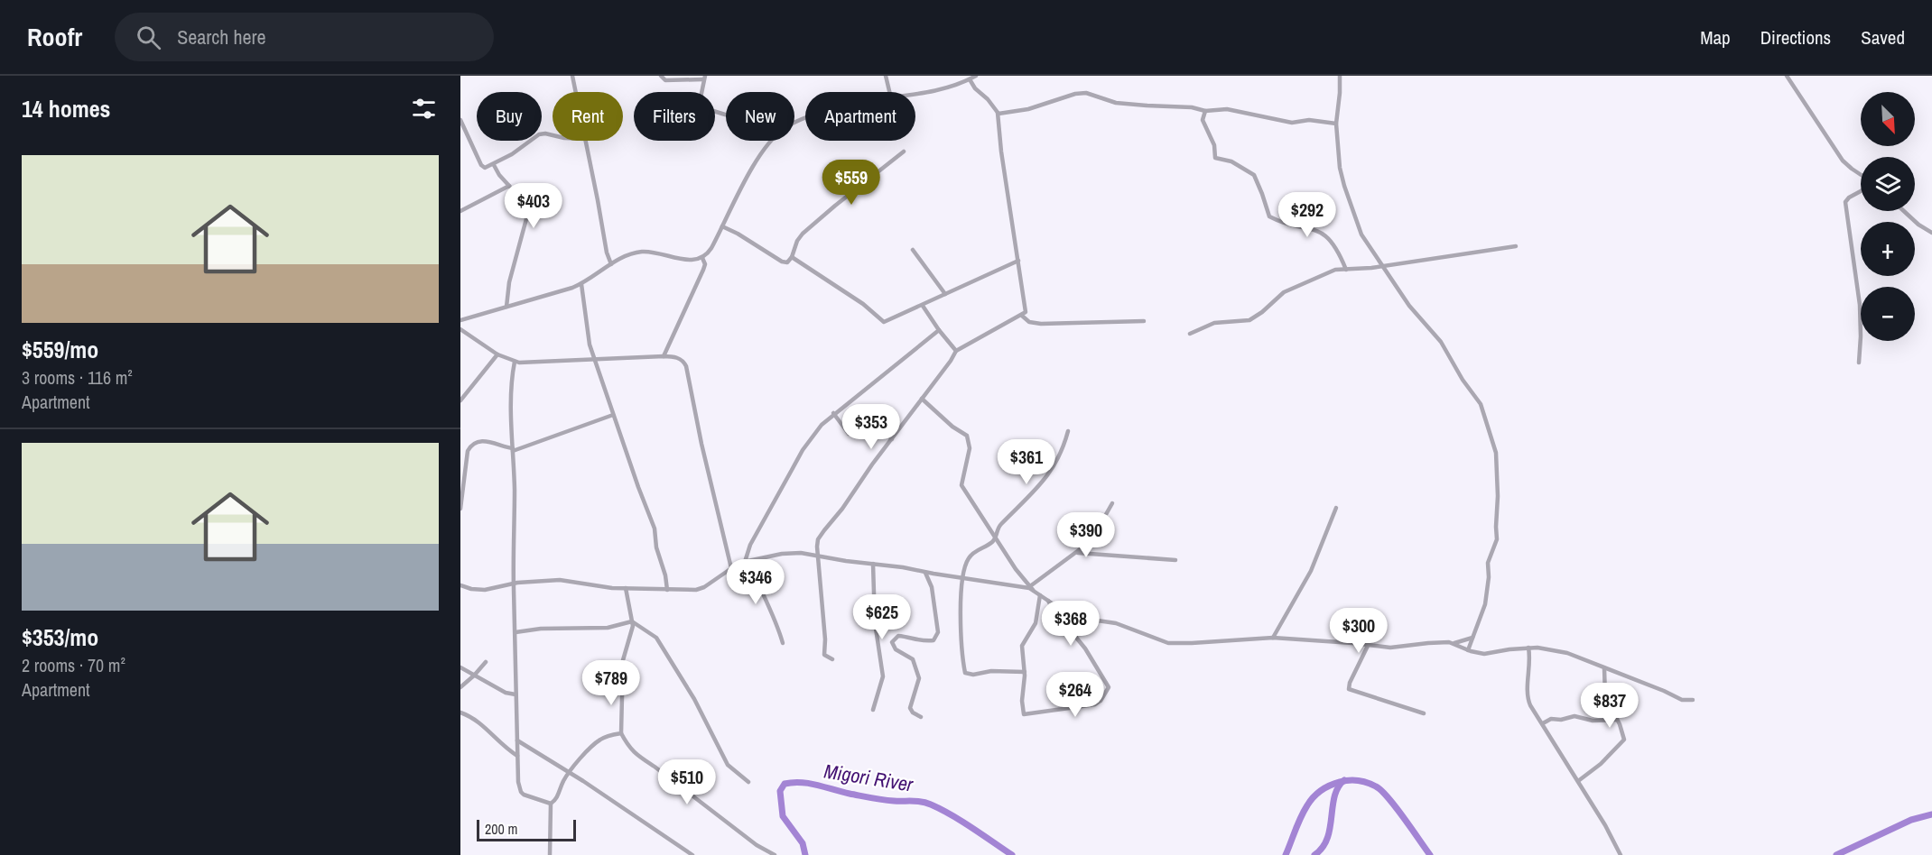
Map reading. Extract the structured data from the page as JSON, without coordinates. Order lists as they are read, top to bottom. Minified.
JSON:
{"water":["Migori River"],"scale_bar":"200 m","north":"bottom right","page":{"header":"Roofr","search":"Search here","nav":["Map","Directions","Saved"],"heading":"14 homes","map_buttons":["+","−"],"chip":["Buy","Rent","Filters","New","Apartment"],"list":[{"name":"$559/mo","note":"3 rooms · 116 m² · Apartment"},{"name":"$353/mo","note":"2 rooms · 70 m² · Apartment"}],"price":["$559","$403","$292","$353","$361","$390","$346","$625","$368","$300","$789","$264","$837","$510"],"scale":"200 m"}}
